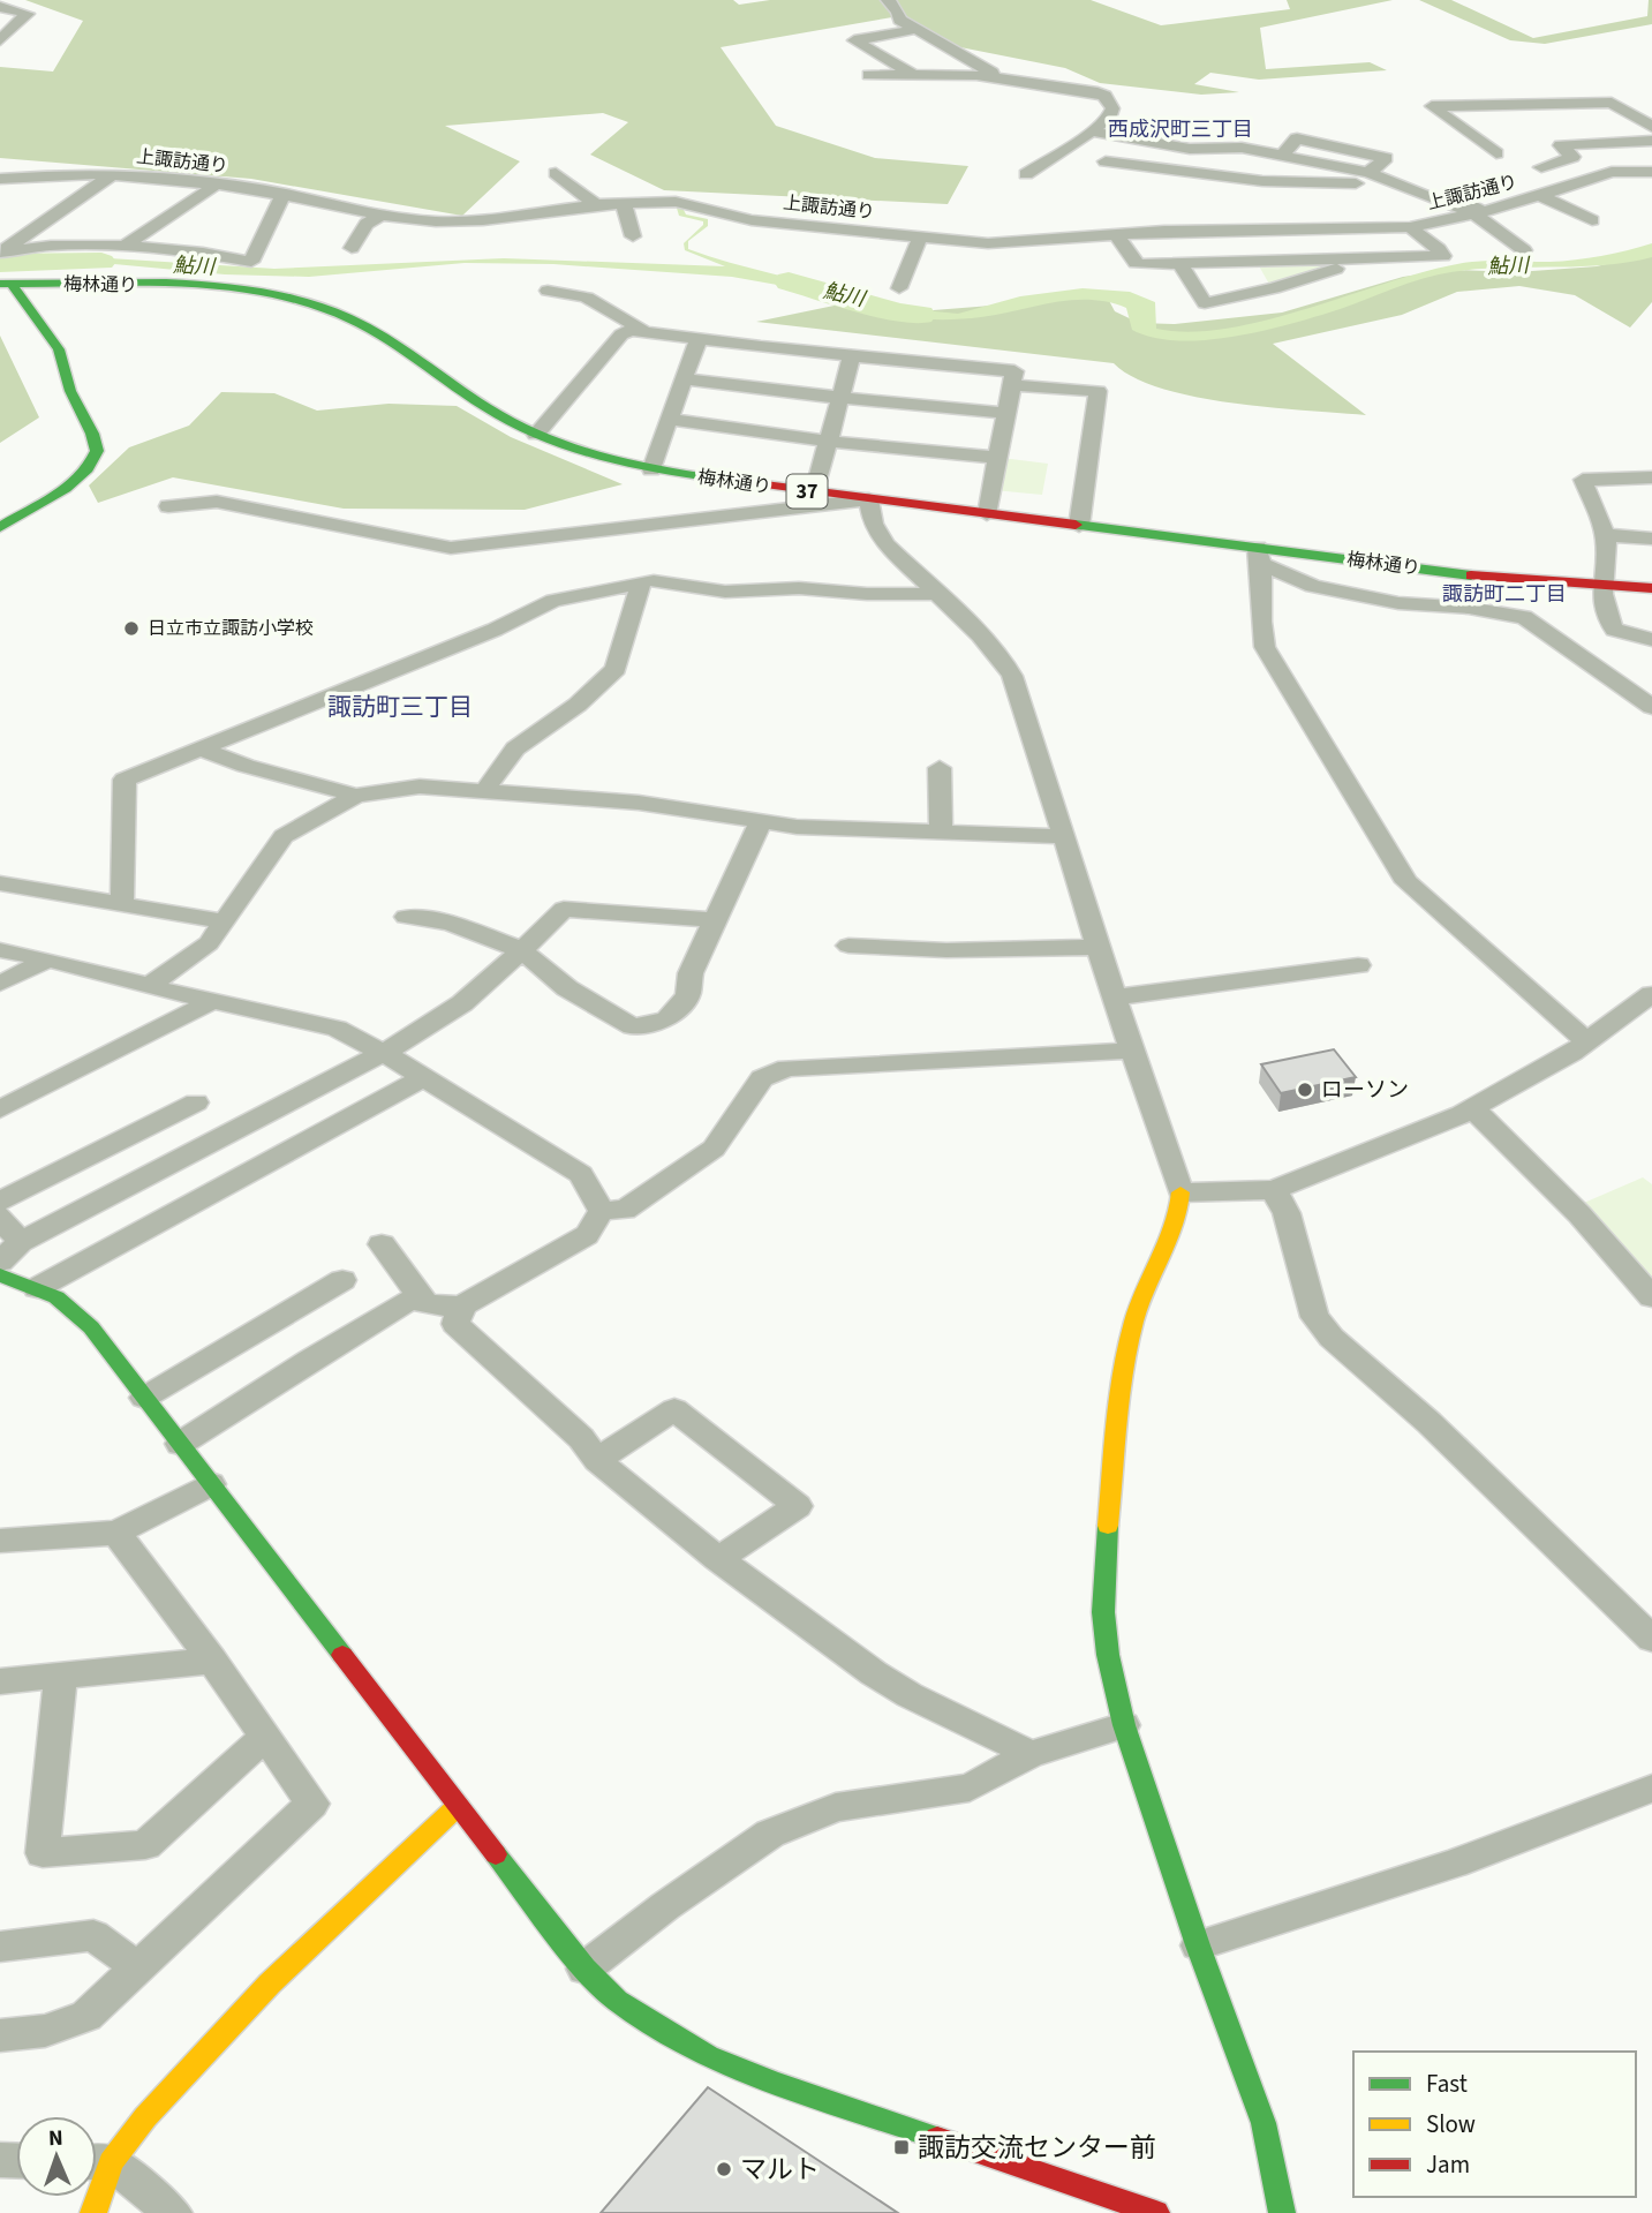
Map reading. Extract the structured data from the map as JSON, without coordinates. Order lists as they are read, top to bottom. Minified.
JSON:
{"streets":{"street":["上諏訪通り","梅林通り","37"]},"districts":["西成沢町三丁目","諏訪町二丁目","諏訪町三丁目"],"water":["鮎川"],"places":{"other":["日立市立諏訪小学校","ローソン","マルト"],"transit":["諏訪交流センター前"]},"legend":["Fast","Slow","Jam"],"north":"top"}
